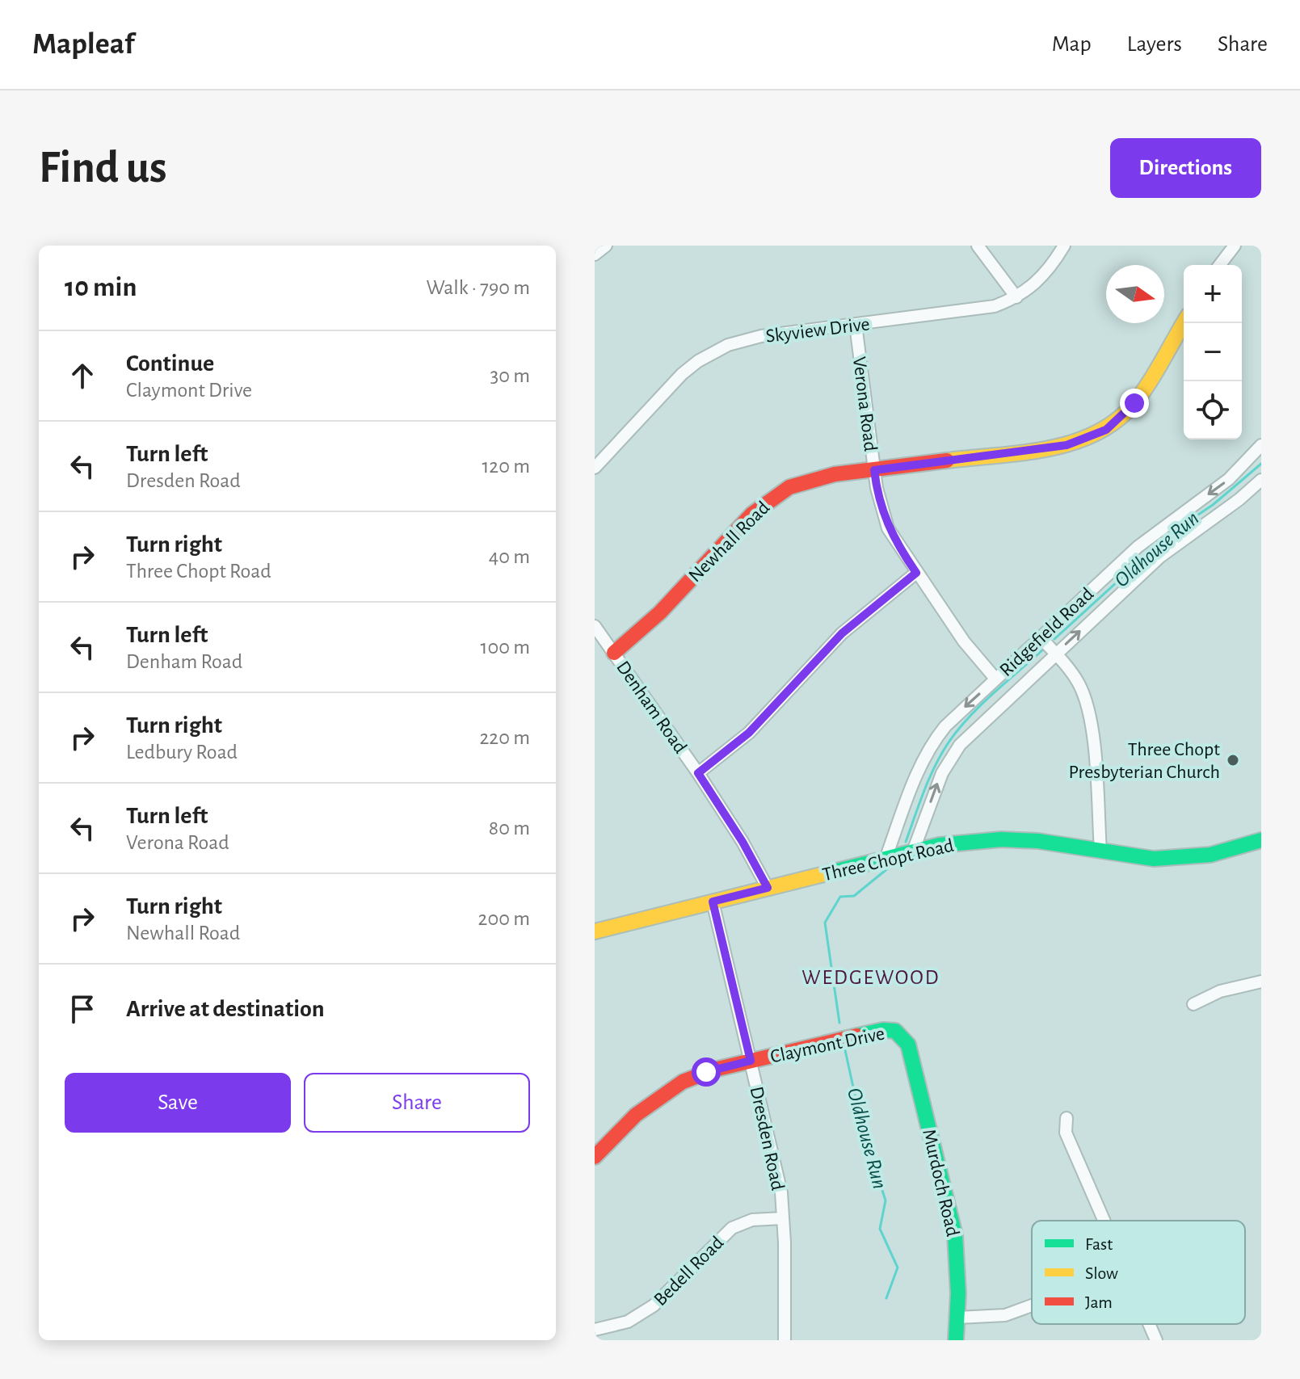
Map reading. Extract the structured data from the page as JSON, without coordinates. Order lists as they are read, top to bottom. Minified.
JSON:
{"streets":{"street":["Skyview Drive","Verona Road","Newhall Road","Ridgefield Road","Denham Road","Three Chopt Road","Claymont Drive","Dresden Road","Murdoch Road","Bedell Road"]},"crossings":[["Skyview Drive","Verona Road"],["Verona Road","Newhall Road"],["Verona Road","Ridgefield Road"],["Newhall Road","Denham Road"],["Ridgefield Road","Three Chopt Road"],["Denham Road","Three Chopt Road"],["Three Chopt Road","Dresden Road"],["Claymont Drive","Dresden Road"],["Claymont Drive","Murdoch Road"],["Dresden Road","Bedell Road"]],"districts":["WEDGEWOOD"],"water":["Oldhouse Run"],"places":["Three Chopt Presbyterian Church"],"legend":["Fast","Slow","Jam"],"north":"right","page":{"header":"Mapleaf","nav":["Map","Layers","Share"],"buttons":["Directions",["Save","Share"]],"title":"Find us","heading":["10 min","Walk · 790 m"],"map_buttons":["+","−"],"list":[["Continue","Claymont Drive","30 m"],["Turn left","Dresden Road","120 m"],["Turn right","Three Chopt Road","40 m"],["Turn left","Denham Road","100 m"],["Turn right","Ledbury Road","220 m"],["Turn left","Verona Road","80 m"],["Turn right","Newhall Road","200 m"],"Arrive at destination"]}}
